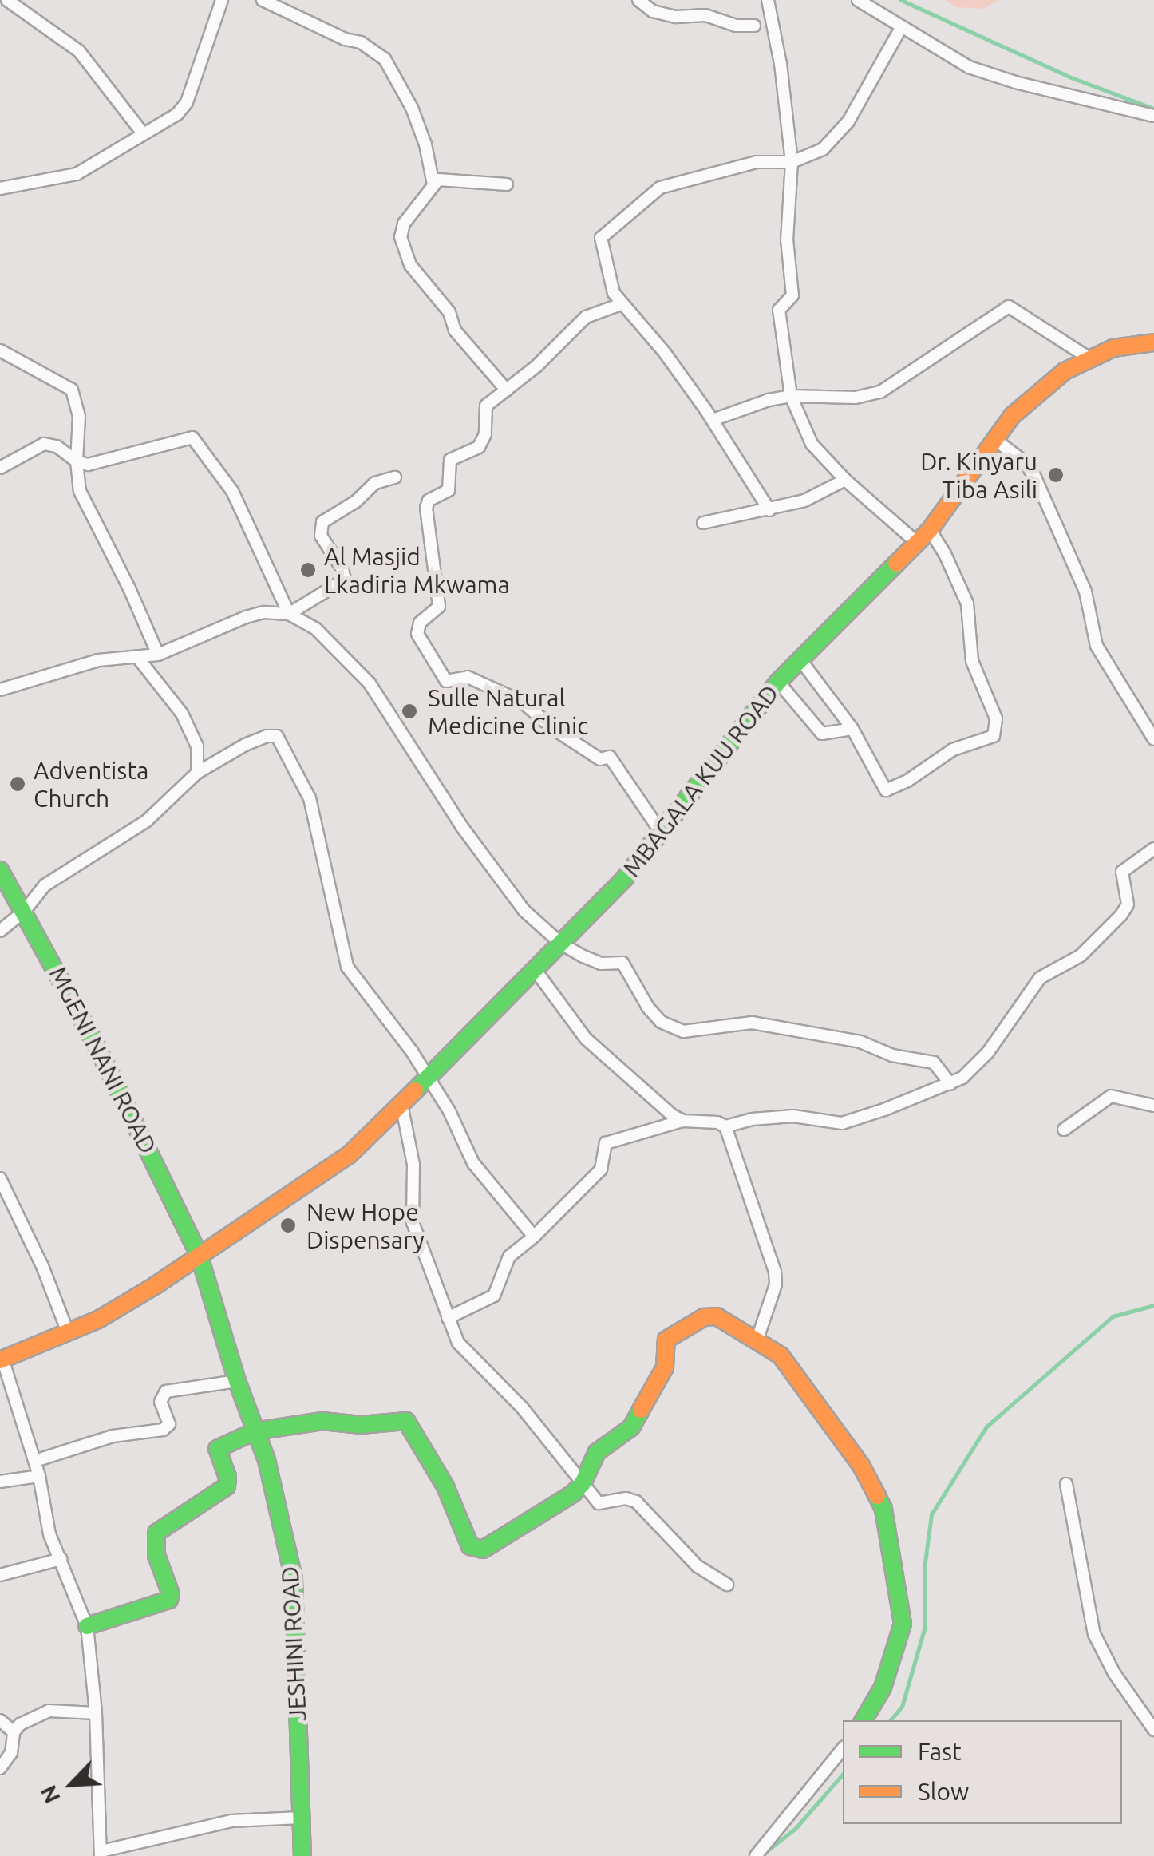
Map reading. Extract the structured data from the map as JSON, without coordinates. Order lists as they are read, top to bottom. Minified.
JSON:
{"streets":{"street":["MBAGALA KUU ROAD","MGENI NANI ROAD","JESHINI ROAD"]},"crossings":[["MBAGALA KUU ROAD","MGENI NANI ROAD"],["MBAGALA KUU ROAD","JESHINI ROAD"],["MGENI NANI ROAD","JESHINI ROAD"]],"places":["Dr. Kinyaru Tiba Asili","Al Masjid Lkadiria Mkwama","Sulle Natural Medicine Clinic","Adventista Church","New Hope Dispensary"],"legend":["Fast","Slow"],"north":"bottom left"}
